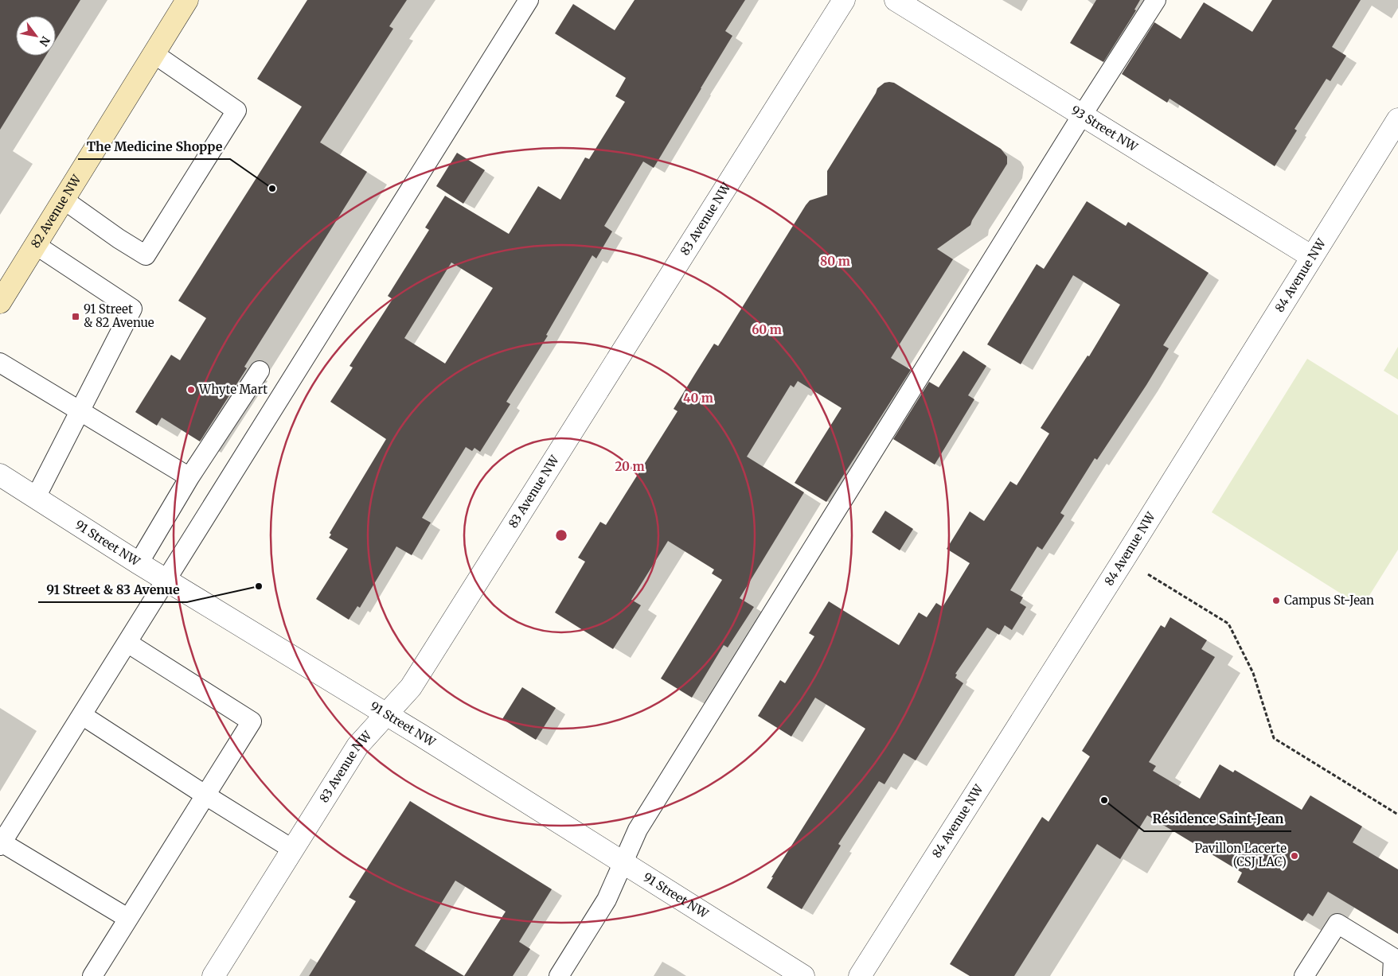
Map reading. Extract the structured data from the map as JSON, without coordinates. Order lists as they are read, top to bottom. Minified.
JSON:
{"streets":{"main road":["82 Avenue NW"],"street":["93 Street NW","83 Avenue NW","84 Avenue NW","91 Street NW"]},"crossings":[["93 Street NW","84 Avenue NW"],["83 Avenue NW","91 Street NW"]],"places":{"other":["The Medicine Shoppe","Whyte Mart","91 Street & 83 Avenue","Campus St-Jean","Résidence Saint-Jean","Pavillon Lacerte (CSJ LAC)"],"transit":["91 Street & 82 Avenue"]},"north":"bottom right","rings":["80 m","60 m","40 m","20 m"]}
